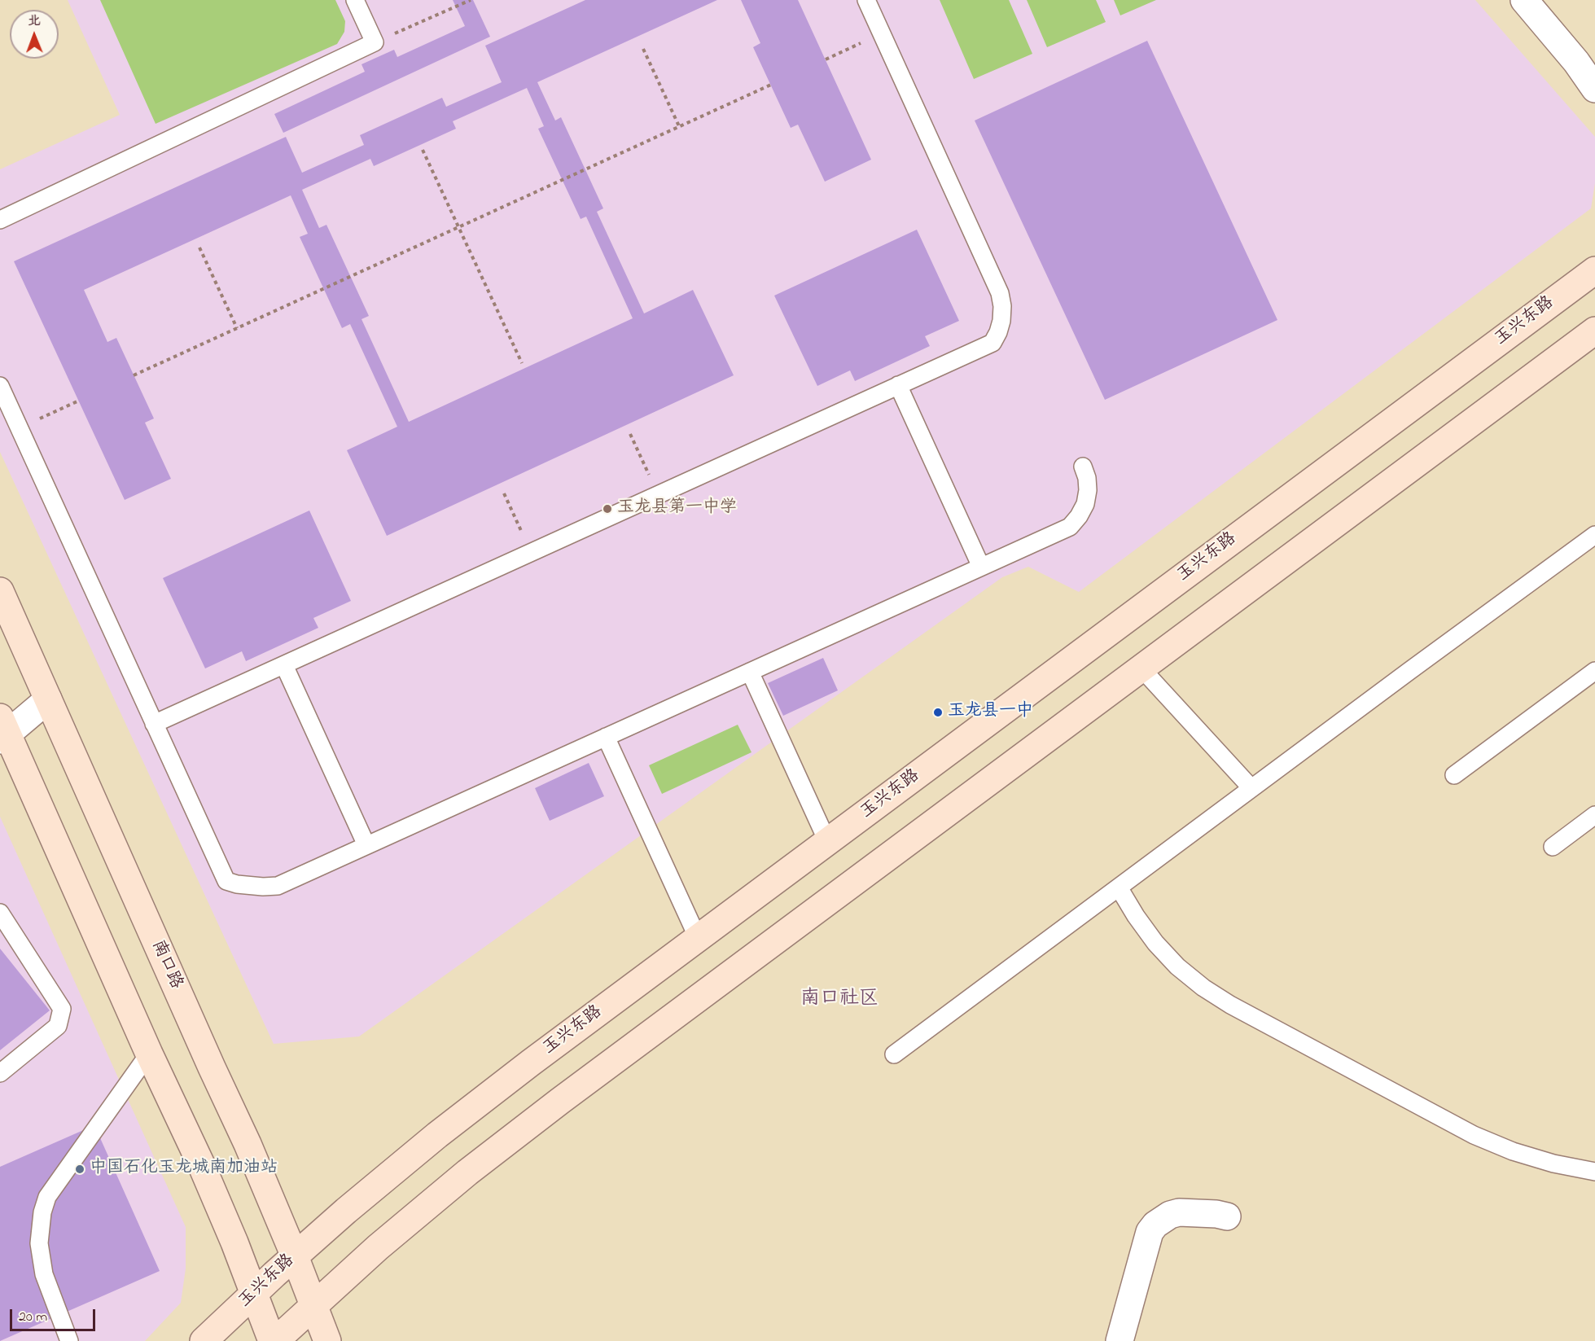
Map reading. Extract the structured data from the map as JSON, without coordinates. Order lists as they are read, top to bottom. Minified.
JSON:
{"streets":{"main road":["玉兴东路","南口路"]},"crossings":[["玉兴东路","南口路"]],"districts":["南口社区"],"places":["玉龙县第一中学","玉龙县一中","中国石化玉龙城南加油站"],"scale_bar":"20 m","north":"top"}
